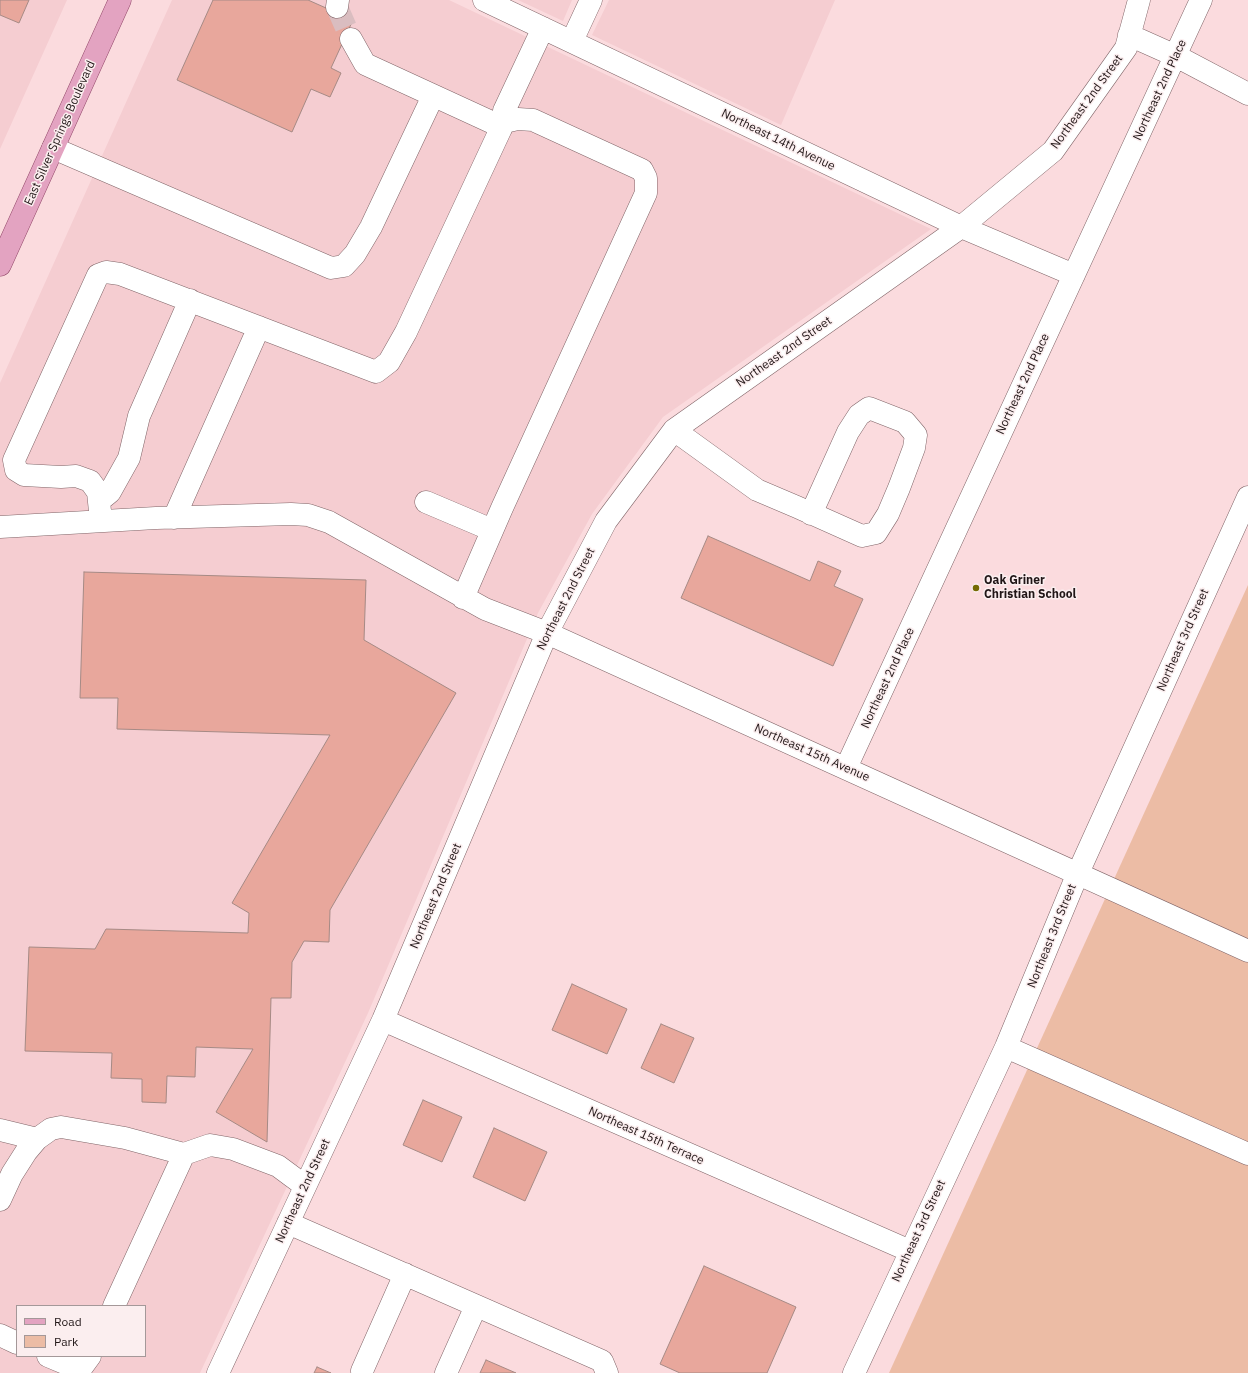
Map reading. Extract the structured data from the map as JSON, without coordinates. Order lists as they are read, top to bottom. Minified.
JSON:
{"streets":{"main road":["East Silver Springs Boulevard"],"street":["Northeast 2nd Place","Northeast 2nd Street","Northeast 14th Avenue","Northeast 3rd Street","Northeast 15th Avenue","Northeast 15th Terrace"]},"crossings":[["Northeast 2nd Place","Northeast 14th Avenue"],["Northeast 2nd Place","Northeast 15th Avenue"],["Northeast 2nd Street","Northeast 14th Avenue"],["Northeast 2nd Street","Northeast 15th Avenue"],["Northeast 2nd Street","Northeast 15th Terrace"],["Northeast 3rd Street","Northeast 15th Avenue"],["Northeast 3rd Street","Northeast 15th Terrace"]],"places":["Oak Griner Christian School"],"legend":["Road","Park"]}
